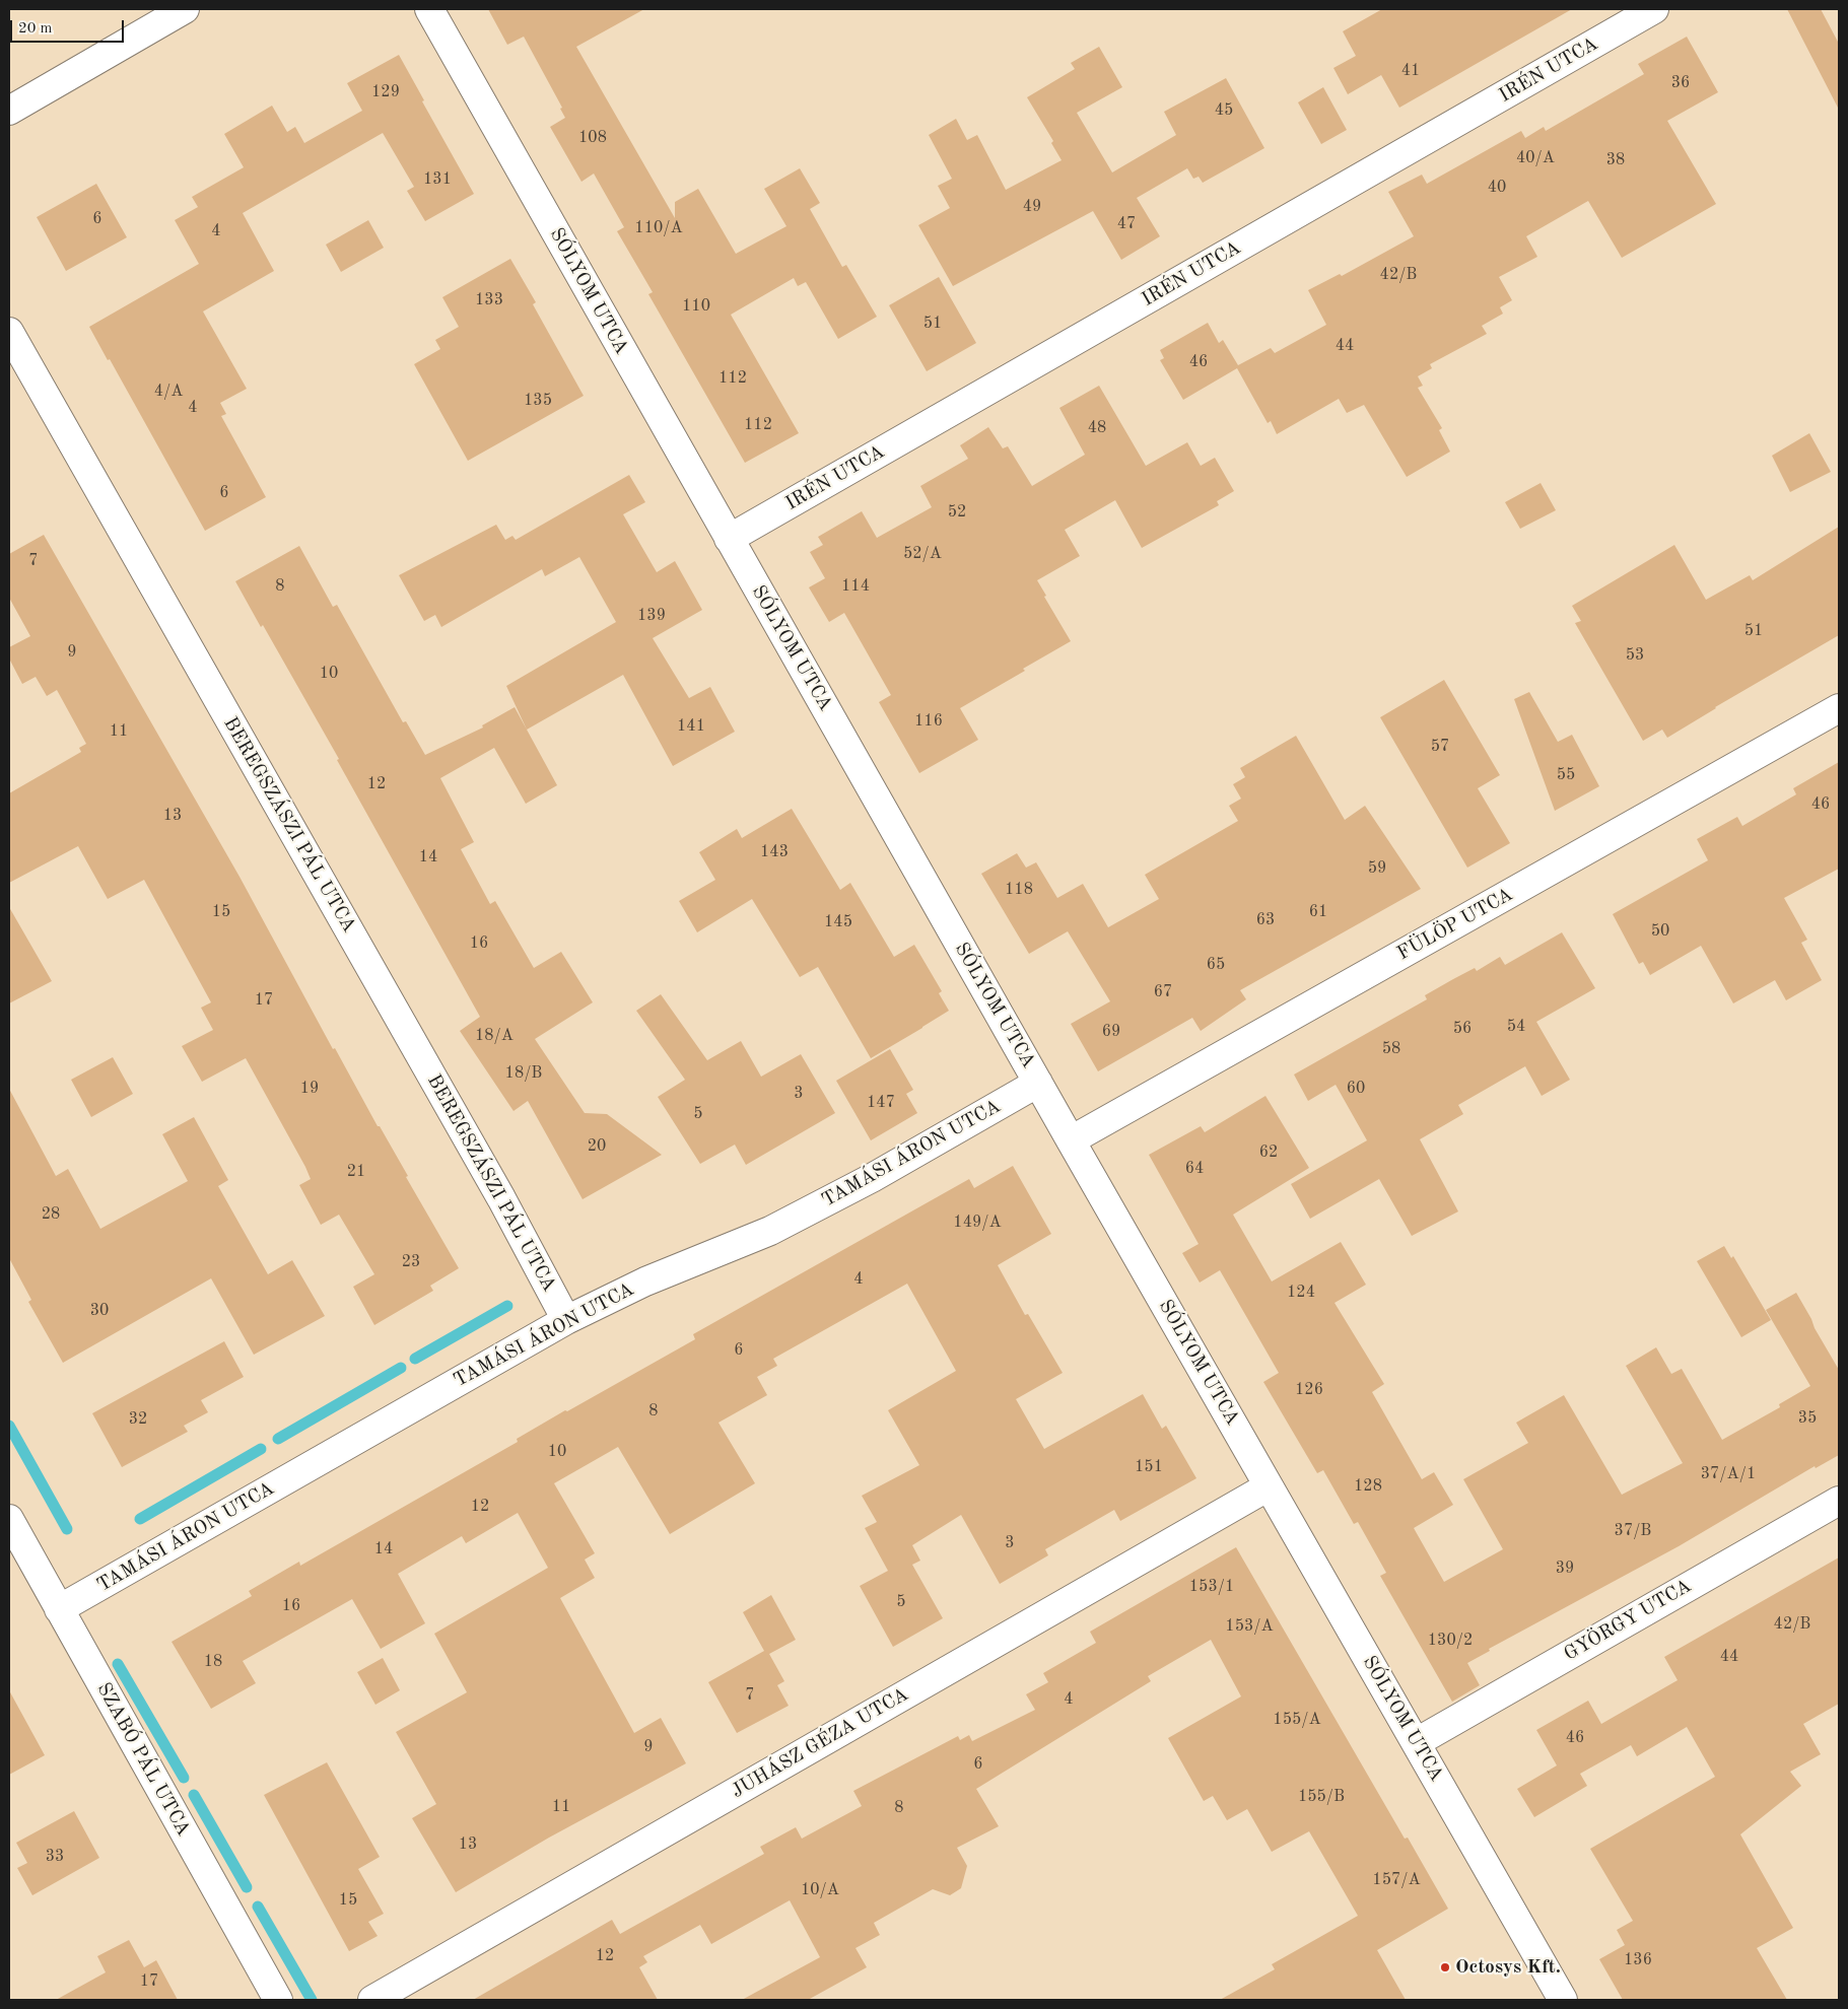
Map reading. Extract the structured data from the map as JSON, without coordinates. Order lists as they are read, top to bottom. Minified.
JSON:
{"streets":{"street":["IRÉN UTCA","SÓLYOM UTCA","BEREGSZÁSZI PÁL UTCA","FÜLÖP UTCA","TAMÁSI ÁRON UTCA","GYÖRGY UTCA","JUHÁSZ GÉZA UTCA","SZABÓ PÁL UTCA"]},"crossings":[["IRÉN UTCA","SÓLYOM UTCA"],["SÓLYOM UTCA","FÜLÖP UTCA"],["SÓLYOM UTCA","TAMÁSI ÁRON UTCA"],["SÓLYOM UTCA","GYÖRGY UTCA"],["SÓLYOM UTCA","JUHÁSZ GÉZA UTCA"],["BEREGSZÁSZI PÁL UTCA","TAMÁSI ÁRON UTCA"],["TAMÁSI ÁRON UTCA","SZABÓ PÁL UTCA"]],"places":["Octosys Kft."],"house_numbers":["41","36","129","45","108","40/A","38","131","40","49","6","47","110/A","4","42/B","133","110","51","44","46","112","4/A","135","4","112","48","6","52","52/A","7","8","114","139","51","9","53","10","116","141","11","57","55","12","46","13","143","14","59","118","15","61","63","145","50","16","65","67","17","54","56","69","18/A","58","18/B","19","60","3","147","5","20","62","64","21","28","149/A","23","4","124","30","6","126","8","35","32","10","151","37/A/1","128","12","37/B","3","14","39","153/1","5","16","42/B","153/A","130/2","44","18","7","4","155/A","46","9","6","155/B","11","8","13","33","157/A","10/A","15","12","136","17"],"scale_bar":"20 m"}
